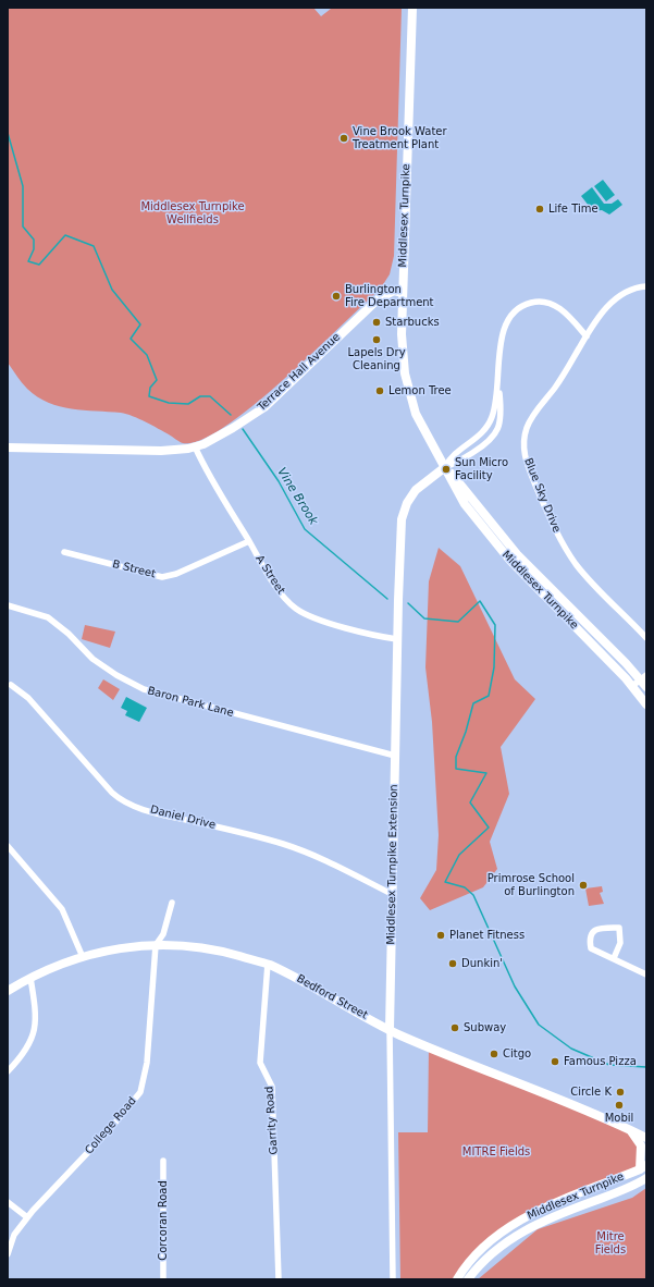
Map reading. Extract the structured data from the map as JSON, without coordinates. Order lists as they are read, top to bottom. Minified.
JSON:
{"streets":{"main road":["Middlesex Turnpike","Terrace Hall Avenue","Middlesex Turnpike Extension","Bedford Street"],"street":["Blue Sky Drive","B Street","A Street","Baron Park Lane","Daniel Drive","Garrity Road","College Road","Corcoran Road"]},"crossings":[["Middlesex Turnpike","Terrace Hall Avenue"],["Middlesex Turnpike","Middlesex Turnpike Extension"],["Middlesex Turnpike","Bedford Street"],["Terrace Hall Avenue","A Street"],["B Street","A Street"],["A Street","Middlesex Turnpike Extension"],["Baron Park Lane","Middlesex Turnpike Extension"],["Daniel Drive","Middlesex Turnpike Extension"],["Middlesex Turnpike Extension","Bedford Street"],["Bedford Street","Garrity Road"],["Bedford Street","College Road"]],"water":["Vine Brook"],"parks":["Middlesex Turnpike Wellfields","MITRE Fields","Mitre Fields"],"places":["Vine Brook Water Treatment Plant","Life Time","Burlington Fire Department","Starbucks","Lapels Dry Cleaning","Lemon Tree","Sun Micro Facility","Primrose School of Burlington","Planet Fitness","Dunkin'","Subway","Citgo","Famous Pizza","Circle K","Mobil"]}
